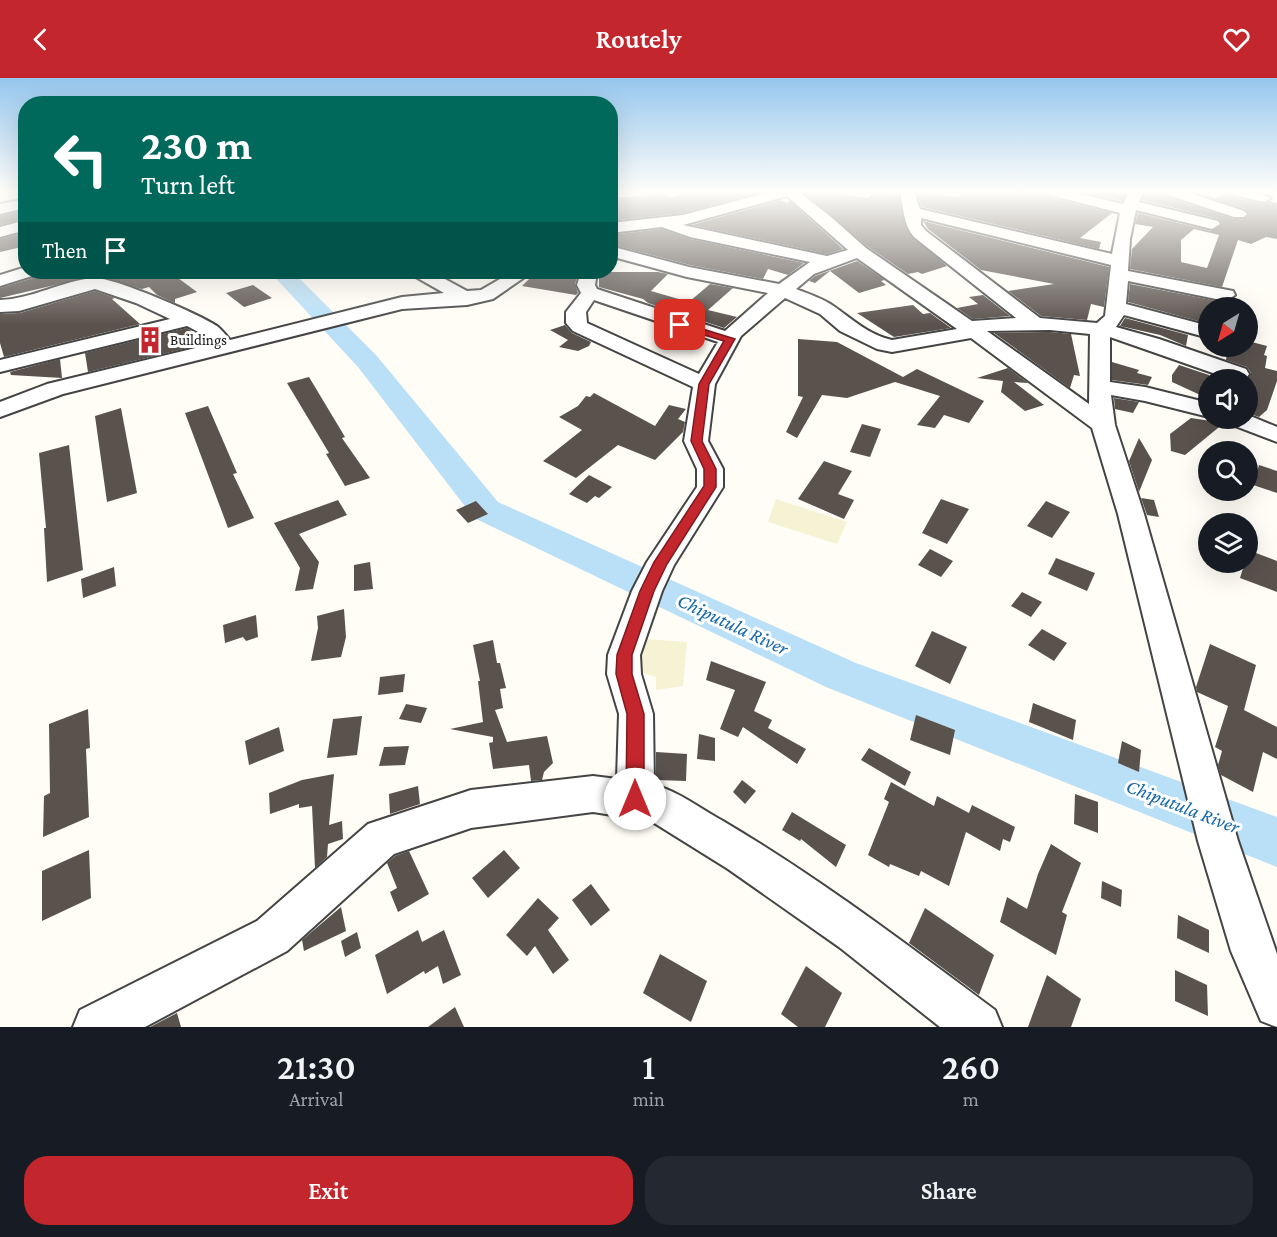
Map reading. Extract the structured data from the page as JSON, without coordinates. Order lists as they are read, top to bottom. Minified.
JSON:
{"water":["Chiputula River"],"places":{"building":["Buildings"]},"north":"bottom left","page":{"header":"Routely","turn":["230 m","Turn left"],"then":"Then","eta":["21:30","Arrival","1","min","260","m"],"buttons":["Exit","Share"]}}
